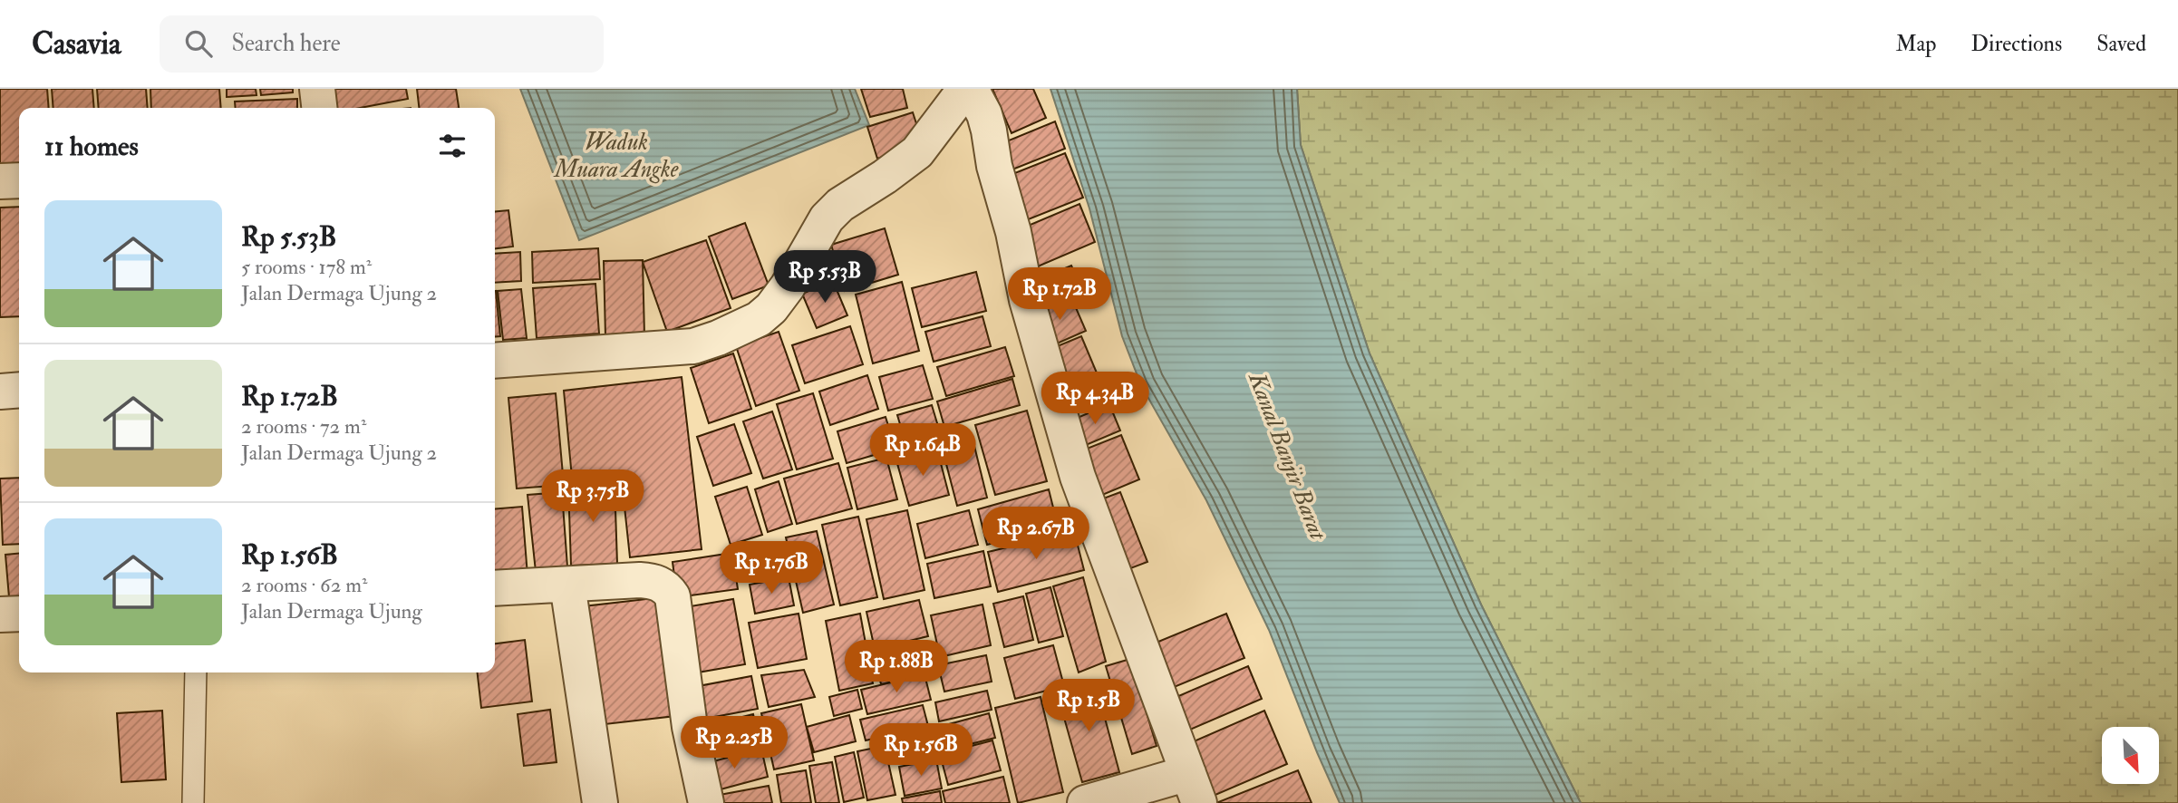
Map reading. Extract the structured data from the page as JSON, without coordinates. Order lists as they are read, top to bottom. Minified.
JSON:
{"water":["Waduk Muara Angke","Kanal Banjir Barat"],"north":"bottom right","page":{"header":"Casavia","search":"Search here","nav":["Map","Directions","Saved"],"heading":"11 homes","list":[{"name":"Rp 5.53B","note":"5 rooms · 178 m² · Jalan Dermaga Ujung 2"},{"name":"Rp 1.72B","note":"2 rooms · 72 m² · Jalan Dermaga Ujung 2"},{"name":"Rp 1.56B","note":"2 rooms · 62 m² · Jalan Dermaga Ujung"}],"price":["Rp 5.53B","Rp 1.72B","Rp 4.34B","Rp 1.64B","Rp 3.75B","Rp 2.67B","Rp 1.76B","Rp 1.88B","Rp 1.5B","Rp 2.25B","Rp 1.56B"]}}
